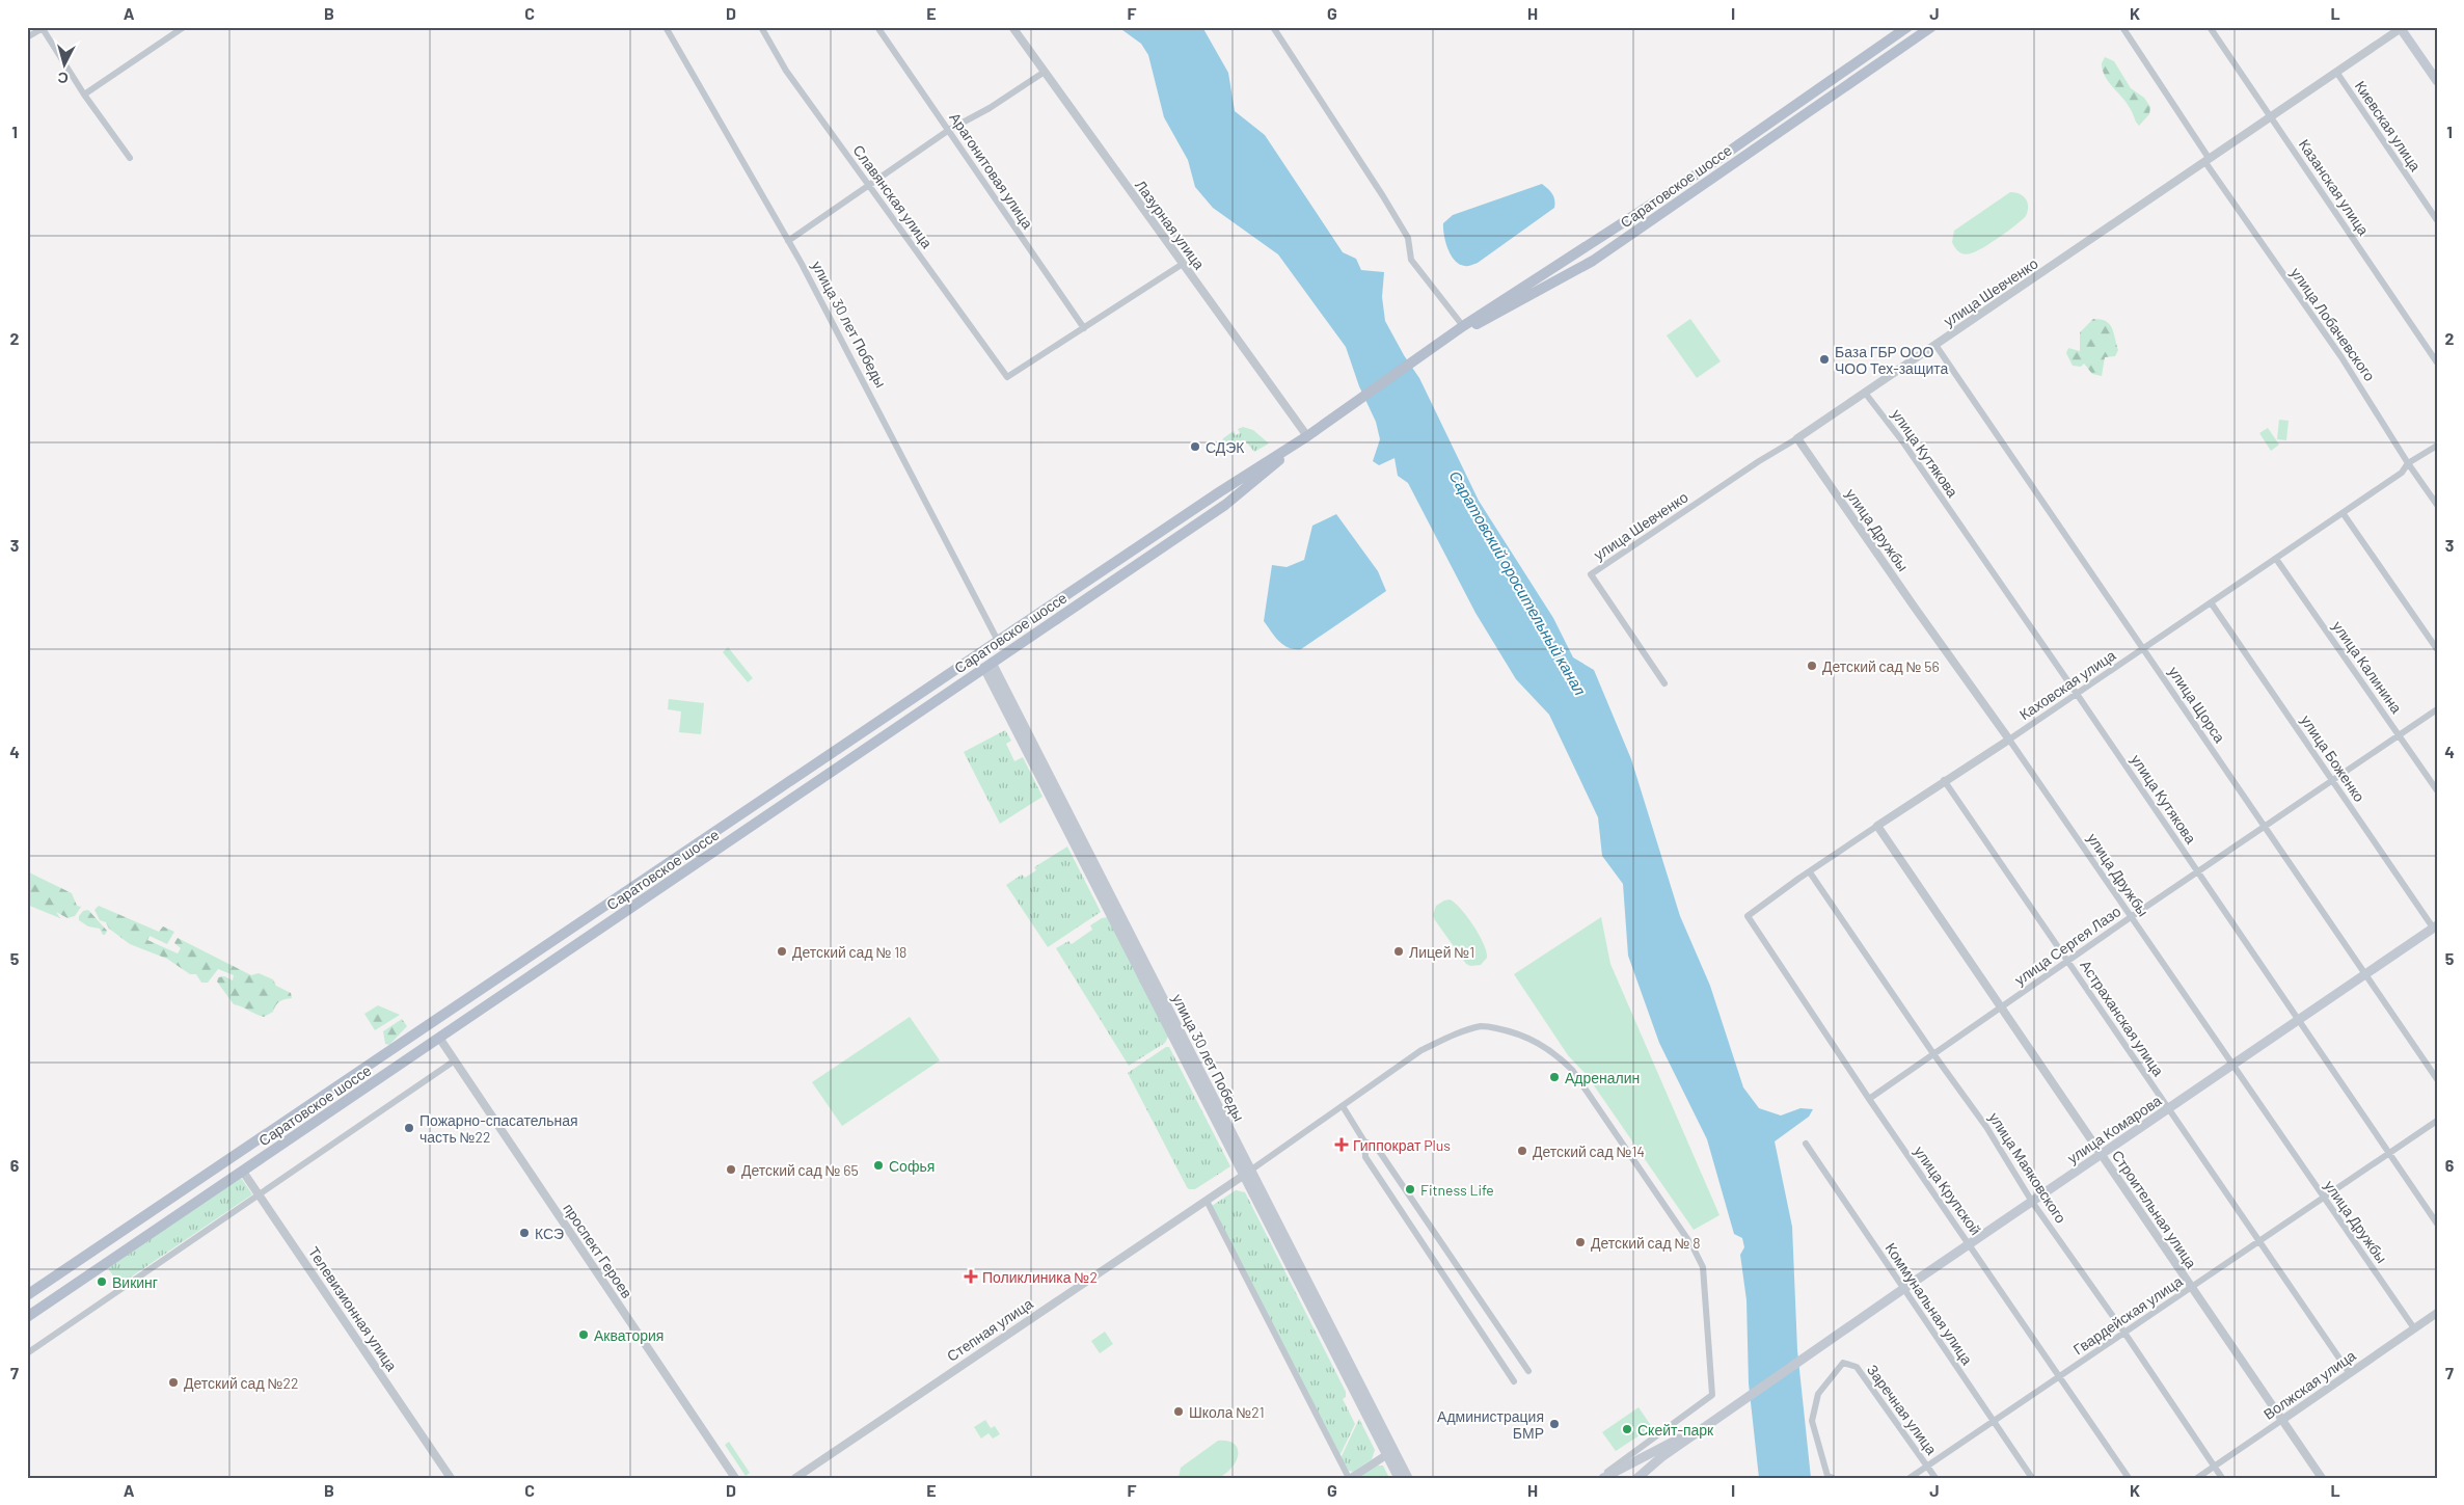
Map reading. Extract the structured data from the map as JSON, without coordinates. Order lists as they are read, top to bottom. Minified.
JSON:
{"streets":{"main road":["Саратовское шоссе","улица Комарова","Телевизионная улица"],"street":["Киевская улица","Арагонитовая улица","Казанская улица","Славянская улица","Лазурная улица","улица Шевченко","улица 30 лет Победы","улица Лобачевского","улица Кутякова","улица Дружбы","улица Калинина","Каховская улица","улица Щорса","улица Боженко","улица Сергея Лазо","Астраханская улица","улица Маяковского","улица Крупской","Строительная улица","проспект Героев","Коммунальная улица","Гвардейская улица","Степная улица","Волжская улица","Заречная улица"]},"crossings":[["Киевская улица","улица Шевченко"],["Арагонитовая улица","Славянская улица"],["Саратовское шоссе","Лазурная улица"],["Саратовское шоссе","улица 30 лет Победы"],["Саратовское шоссе","проспект Героев"],["Саратовское шоссе","Телевизионная улица"],["Казанская улица","улица Шевченко"],["улица Шевченко","улица Лобачевского"],["улица Шевченко","улица Кутякова"],["улица Шевченко","улица Дружбы"],["улица Шевченко","улица Щорса"],["улица Лобачевского","Каховская улица"],["улица Кутякова","Каховская улица"],["улица Кутякова","улица Сергея Лазо"],["улица Кутякова","улица Комарова"],["улица Кутякова","Гвардейская улица"],["улица Дружбы","Каховская улица"],["улица Дружбы","улица Сергея Лазо"],["улица Дружбы","улица Комарова"],["улица Дружбы","Гвардейская улица"],["улица Дружбы","Волжская улица"],["улица Калинина","Каховская улица"],["улица Калинина","улица Сергея Лазо"],["Каховская улица","улица Щорса"],["Каховская улица","улица Боженко"],["Каховская улица","Астраханская улица"],["Каховская улица","улица Маяковского"],["Каховская улица","улица Крупской"],["Каховская улица","Строительная улица"],["улица Щорса","улица Сергея Лазо"],["улица Щорса","улица Комарова"],["улица Боженко","улица Сергея Лазо"],["улица Боженко","улица Комарова"],["улица Сергея Лазо","Астраханская улица"],["улица Сергея Лазо","улица Маяковского"],["улица Сергея Лазо","улица Крупской"],["улица Сергея Лазо","Строительная улица"],["Астраханская улица","улица Комарова"],["Астраханская улица","Гвардейская улица"],["Астраханская улица","Волжская улица"],["улица Комарова","улица Маяковского"],["улица Комарова","улица Крупской"],["улица Комарова","Строительная улица"],["улица Комарова","Коммунальная улица"],["улица Маяковского","Гвардейская улица"],["улица Маяковского","Волжская улица"],["улица Крупской","Гвардейская улица"],["Строительная улица","Гвардейская улица"],["Строительная улица","Волжская улица"],["Коммунальная улица","Гвардейская улица"],["Гвардейская улица","Заречная улица"]],"water":["Саратовский оросительный канал"],"places":{"other":["База ГБР ООО ЧОО Тех-защита","СДЭК","Детский сад № 56","Детский сад № 18","Лицей №1","Адреналин","Пожарно-спасательная часть №22","Детский сад №14","Софья","Детский сад № 65","Fitness Life","КСЭ","Детский сад № 8","Викинг","Акватория","Детский сад №22","Школа №21","Администрация БМР","Скейт-парк"],"health":["Гиппократ Plus","Поликлиника №2"]},"north":"bottom","grid":{"columns":["A","B","C","D","E","F","G","H","I","J","K","L"],"rows":["1","2","3","4","5","6","7"]}}
